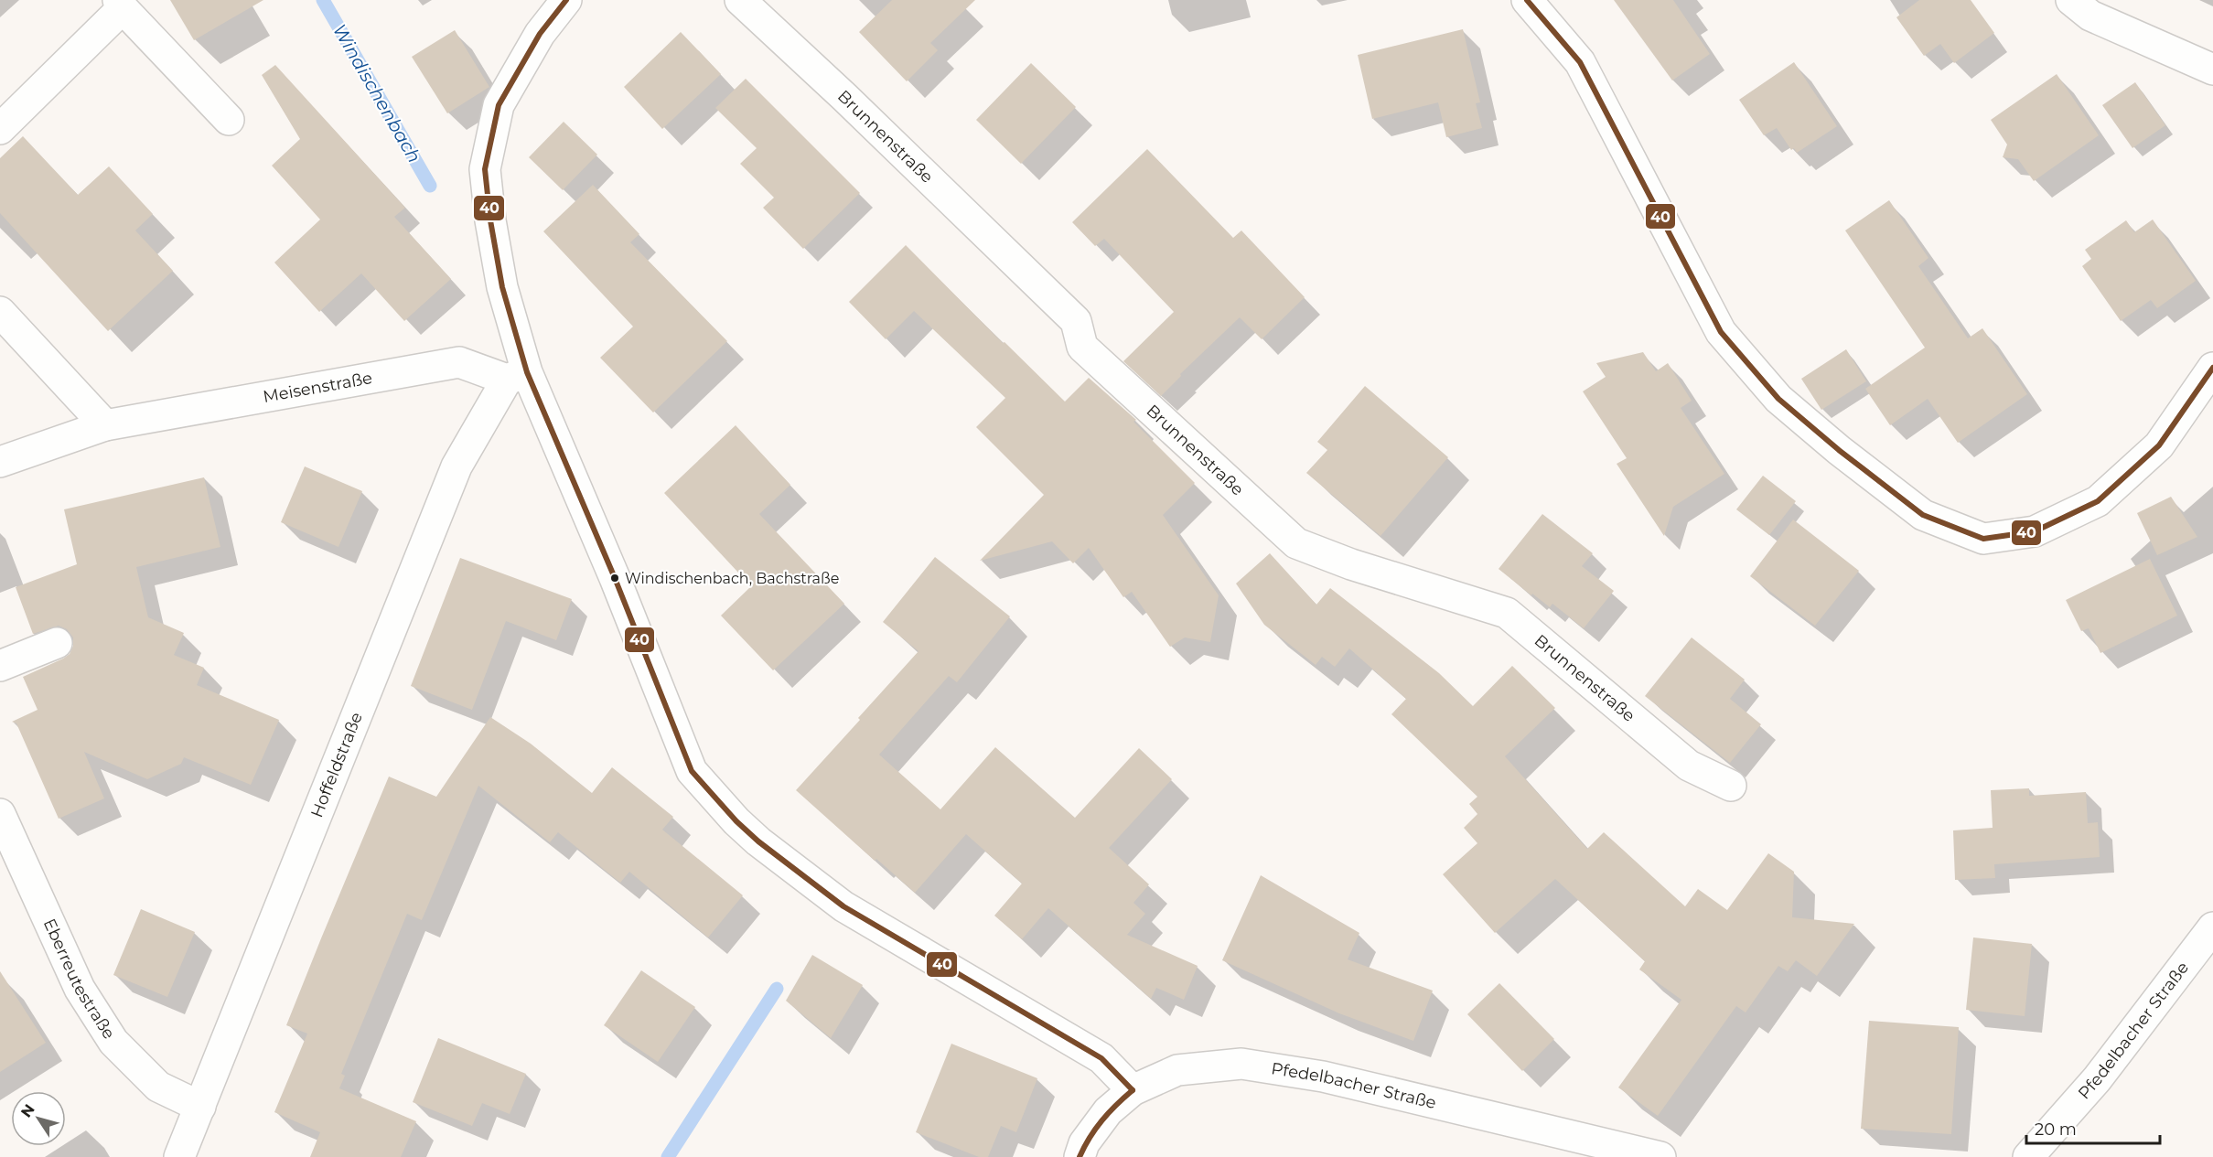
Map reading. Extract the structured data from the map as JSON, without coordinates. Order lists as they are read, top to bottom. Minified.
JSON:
{"streets":{"street":["Brunnenstraße","Meisenstraße","Hoffeldstraße","Eberreutestraße","Pfedelbacher Straße"]},"crossings":[["Meisenstraße","Hoffeldstraße"],["Hoffeldstraße","Eberreutestraße"]],"water":["Windischenbach"],"places":["Windischenbach, Bachstraße"],"lines":["transit line 40"],"scale_bar":"20 m","north":"top left"}
